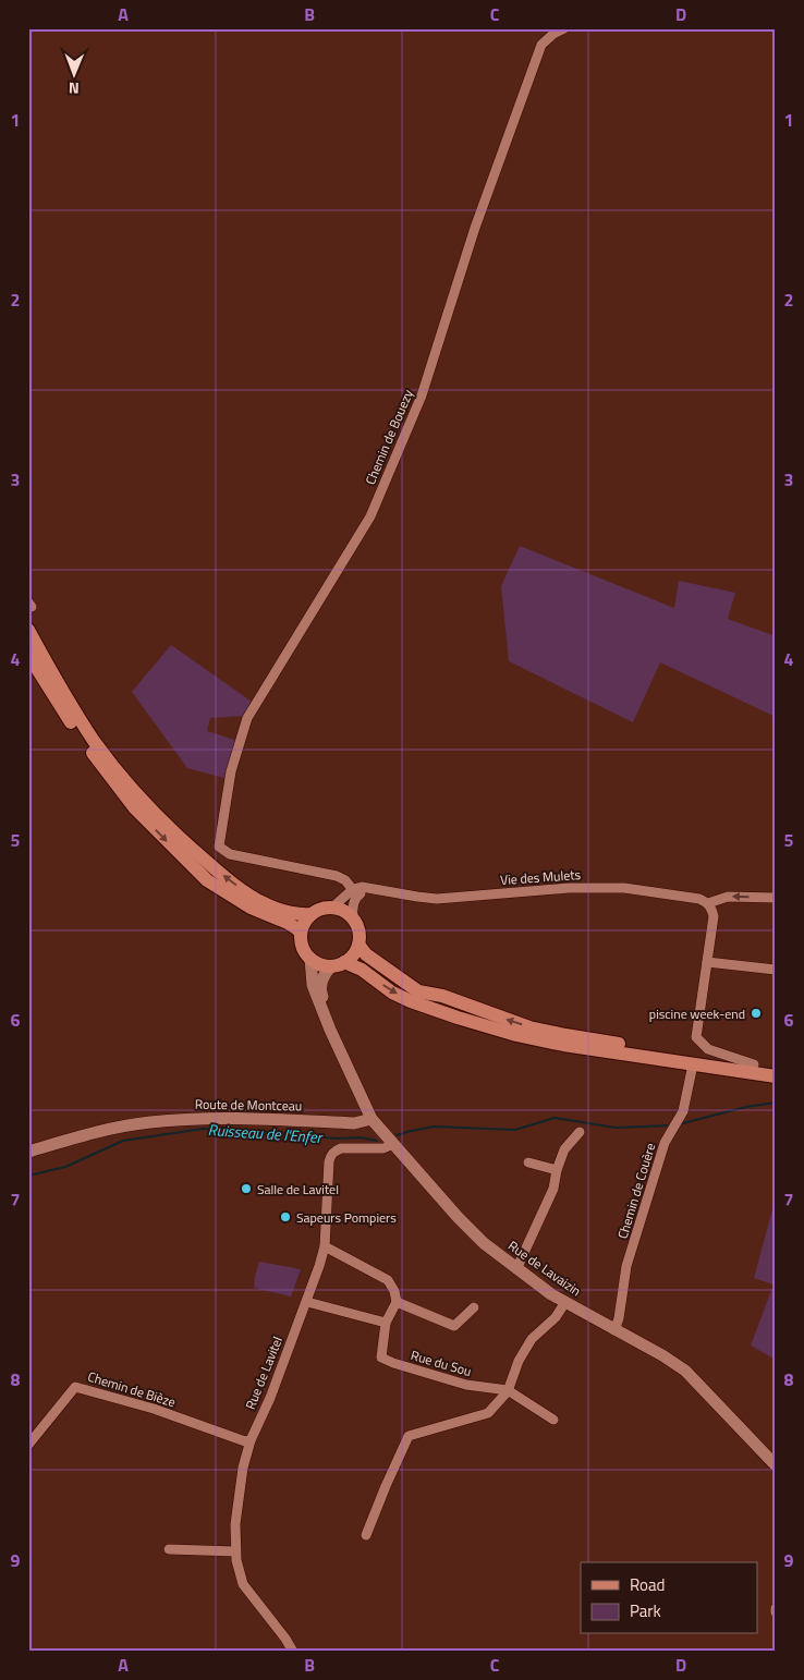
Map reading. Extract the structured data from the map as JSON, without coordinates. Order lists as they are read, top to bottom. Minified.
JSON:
{"streets":{"main road":["Route de Montceau","Rue de Lavaizin"],"street":["Chemin de Bouezy","Vie des Mulets","Chemin de Couère","Rue du Sou","Rue de Lavitel","Chemin de Bièze"]},"crossings":[["Chemin de Bouezy","Vie des Mulets"],["Route de Montceau","Rue de Lavaizin"],["Chemin de Couère","Rue de Lavaizin"],["Rue de Lavaizin","Rue de Lavitel"],["Rue de Lavitel","Chemin de Bièze"]],"water":["Ruisseau de l'Enfer"],"places":["piscine week-end","Salle de Lavitel","Sapeurs Pompiers"],"legend":["Road","Park"],"north":"bottom","grid":{"columns":["A","B","C","D"],"rows":["1","2","3","4","5","6","7","8","9"]}}
